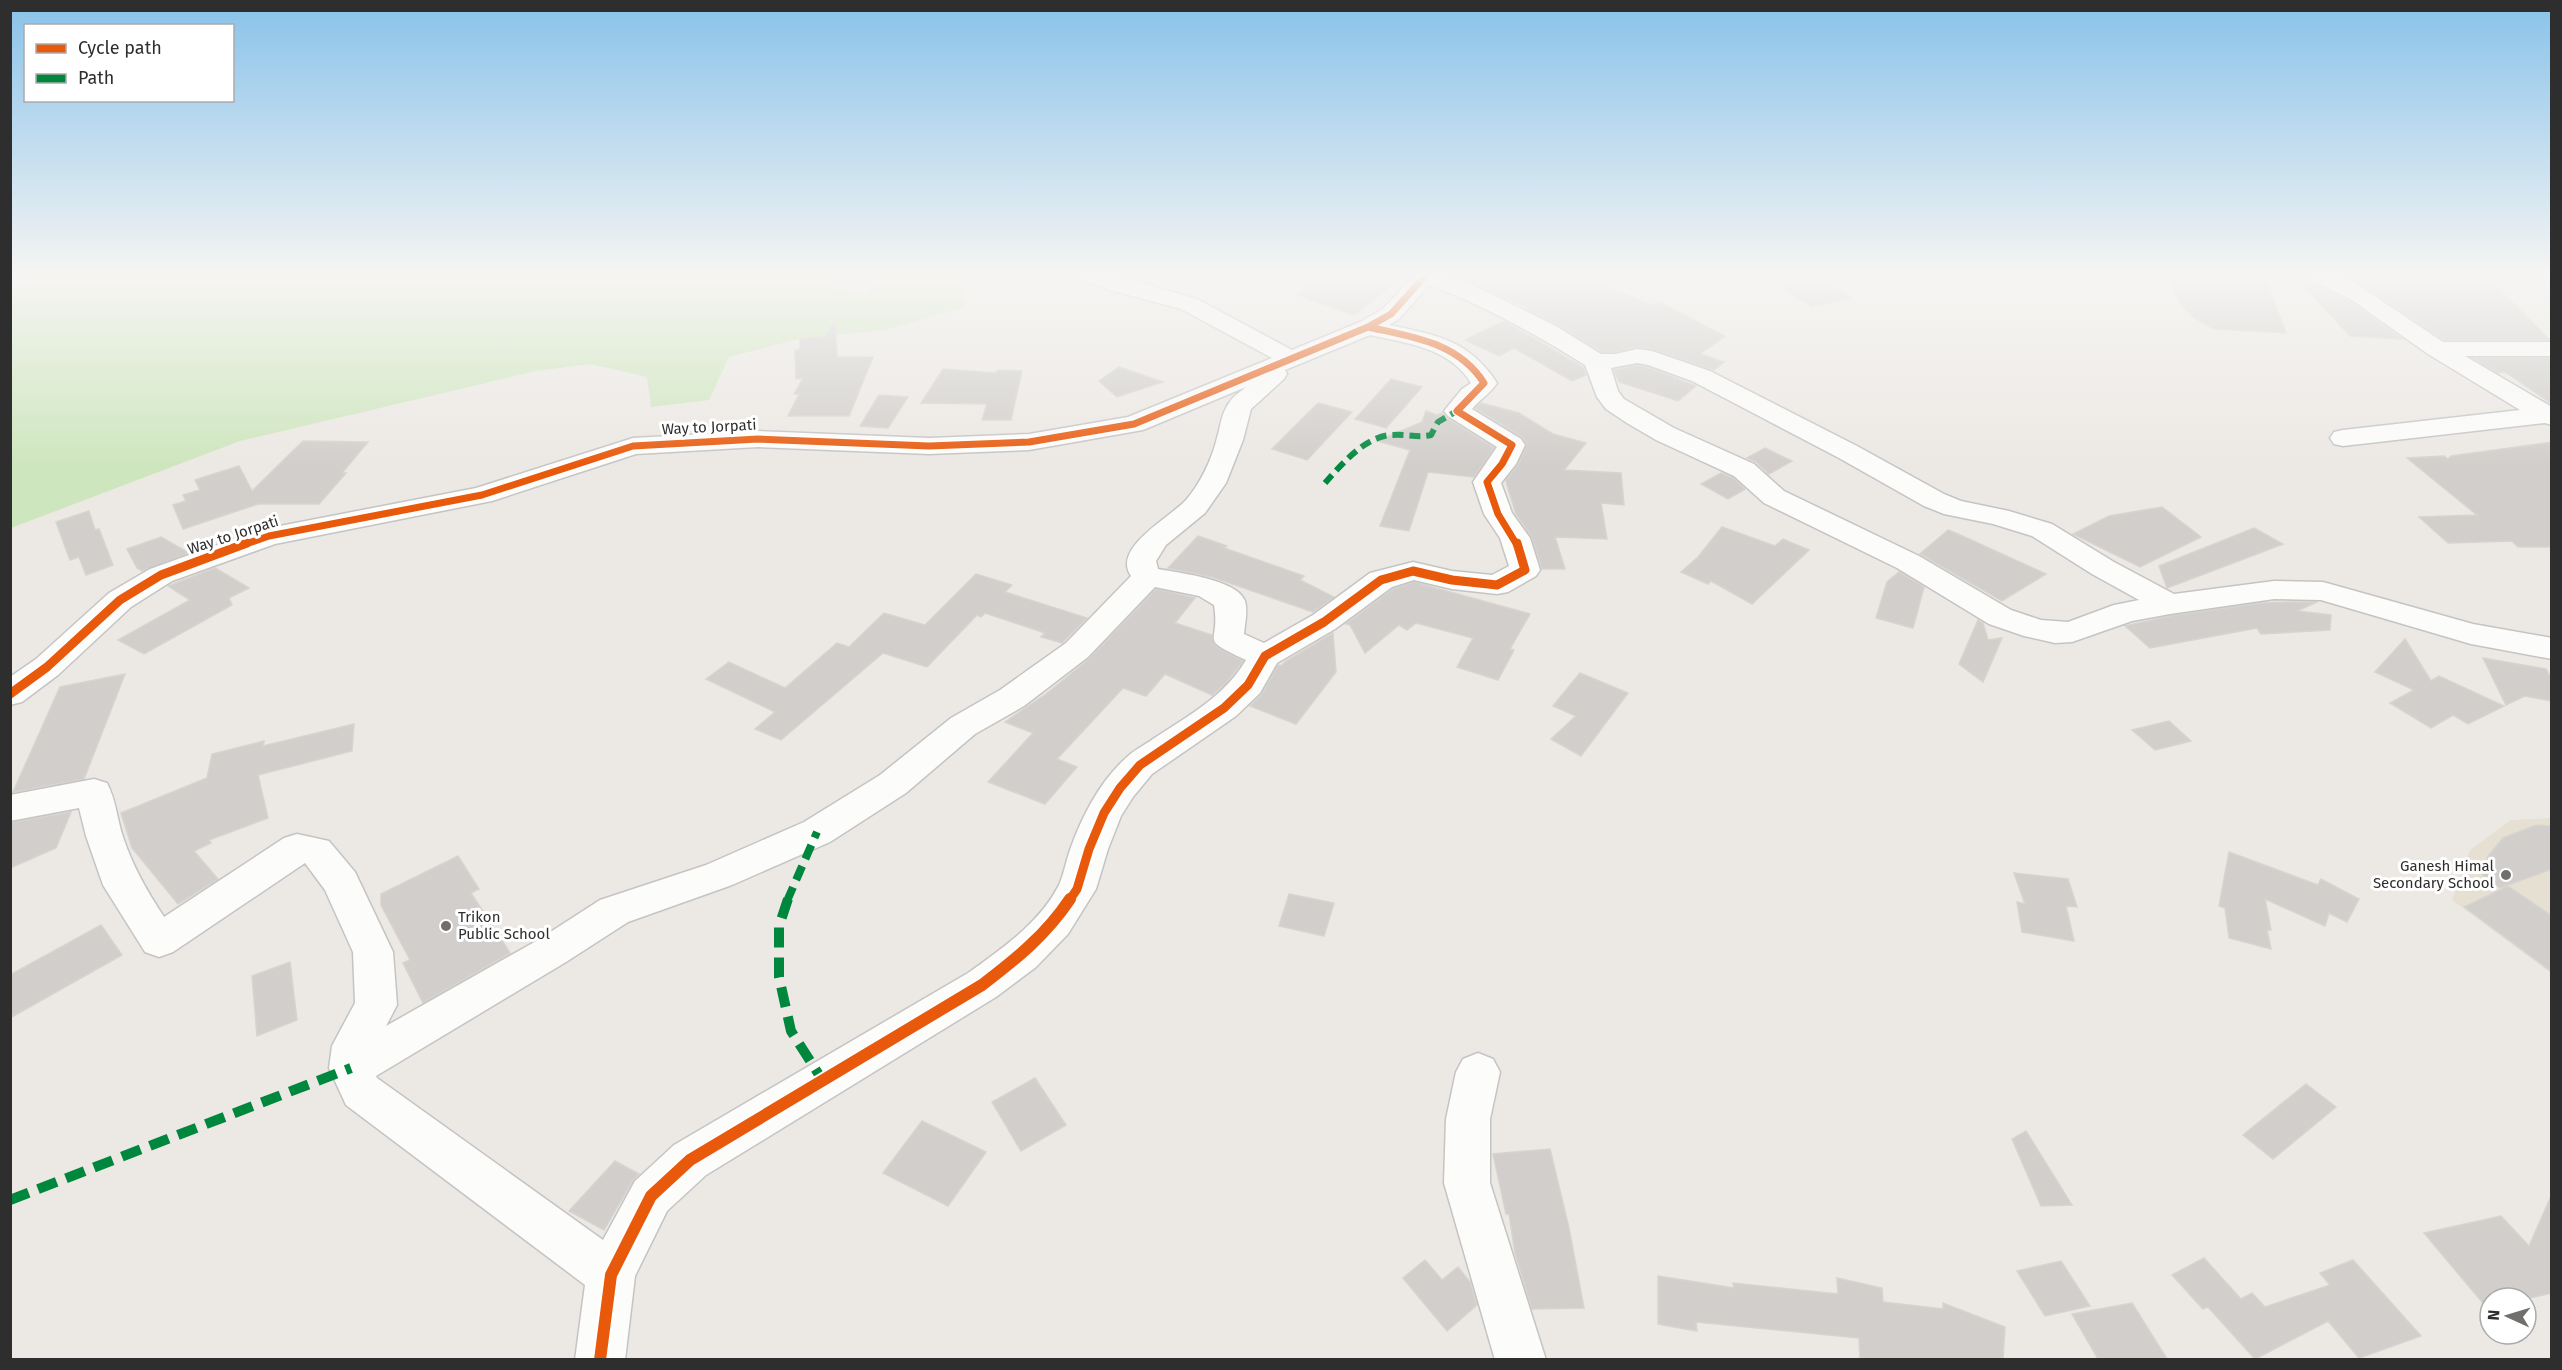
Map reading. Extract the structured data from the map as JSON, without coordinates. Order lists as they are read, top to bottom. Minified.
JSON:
{"streets":{"street":["Way to Jorpati"]},"places":["Ganesh Himal Secondary School","Trikon Public School"],"legend":["Cycle path","Path"],"north":"left"}
